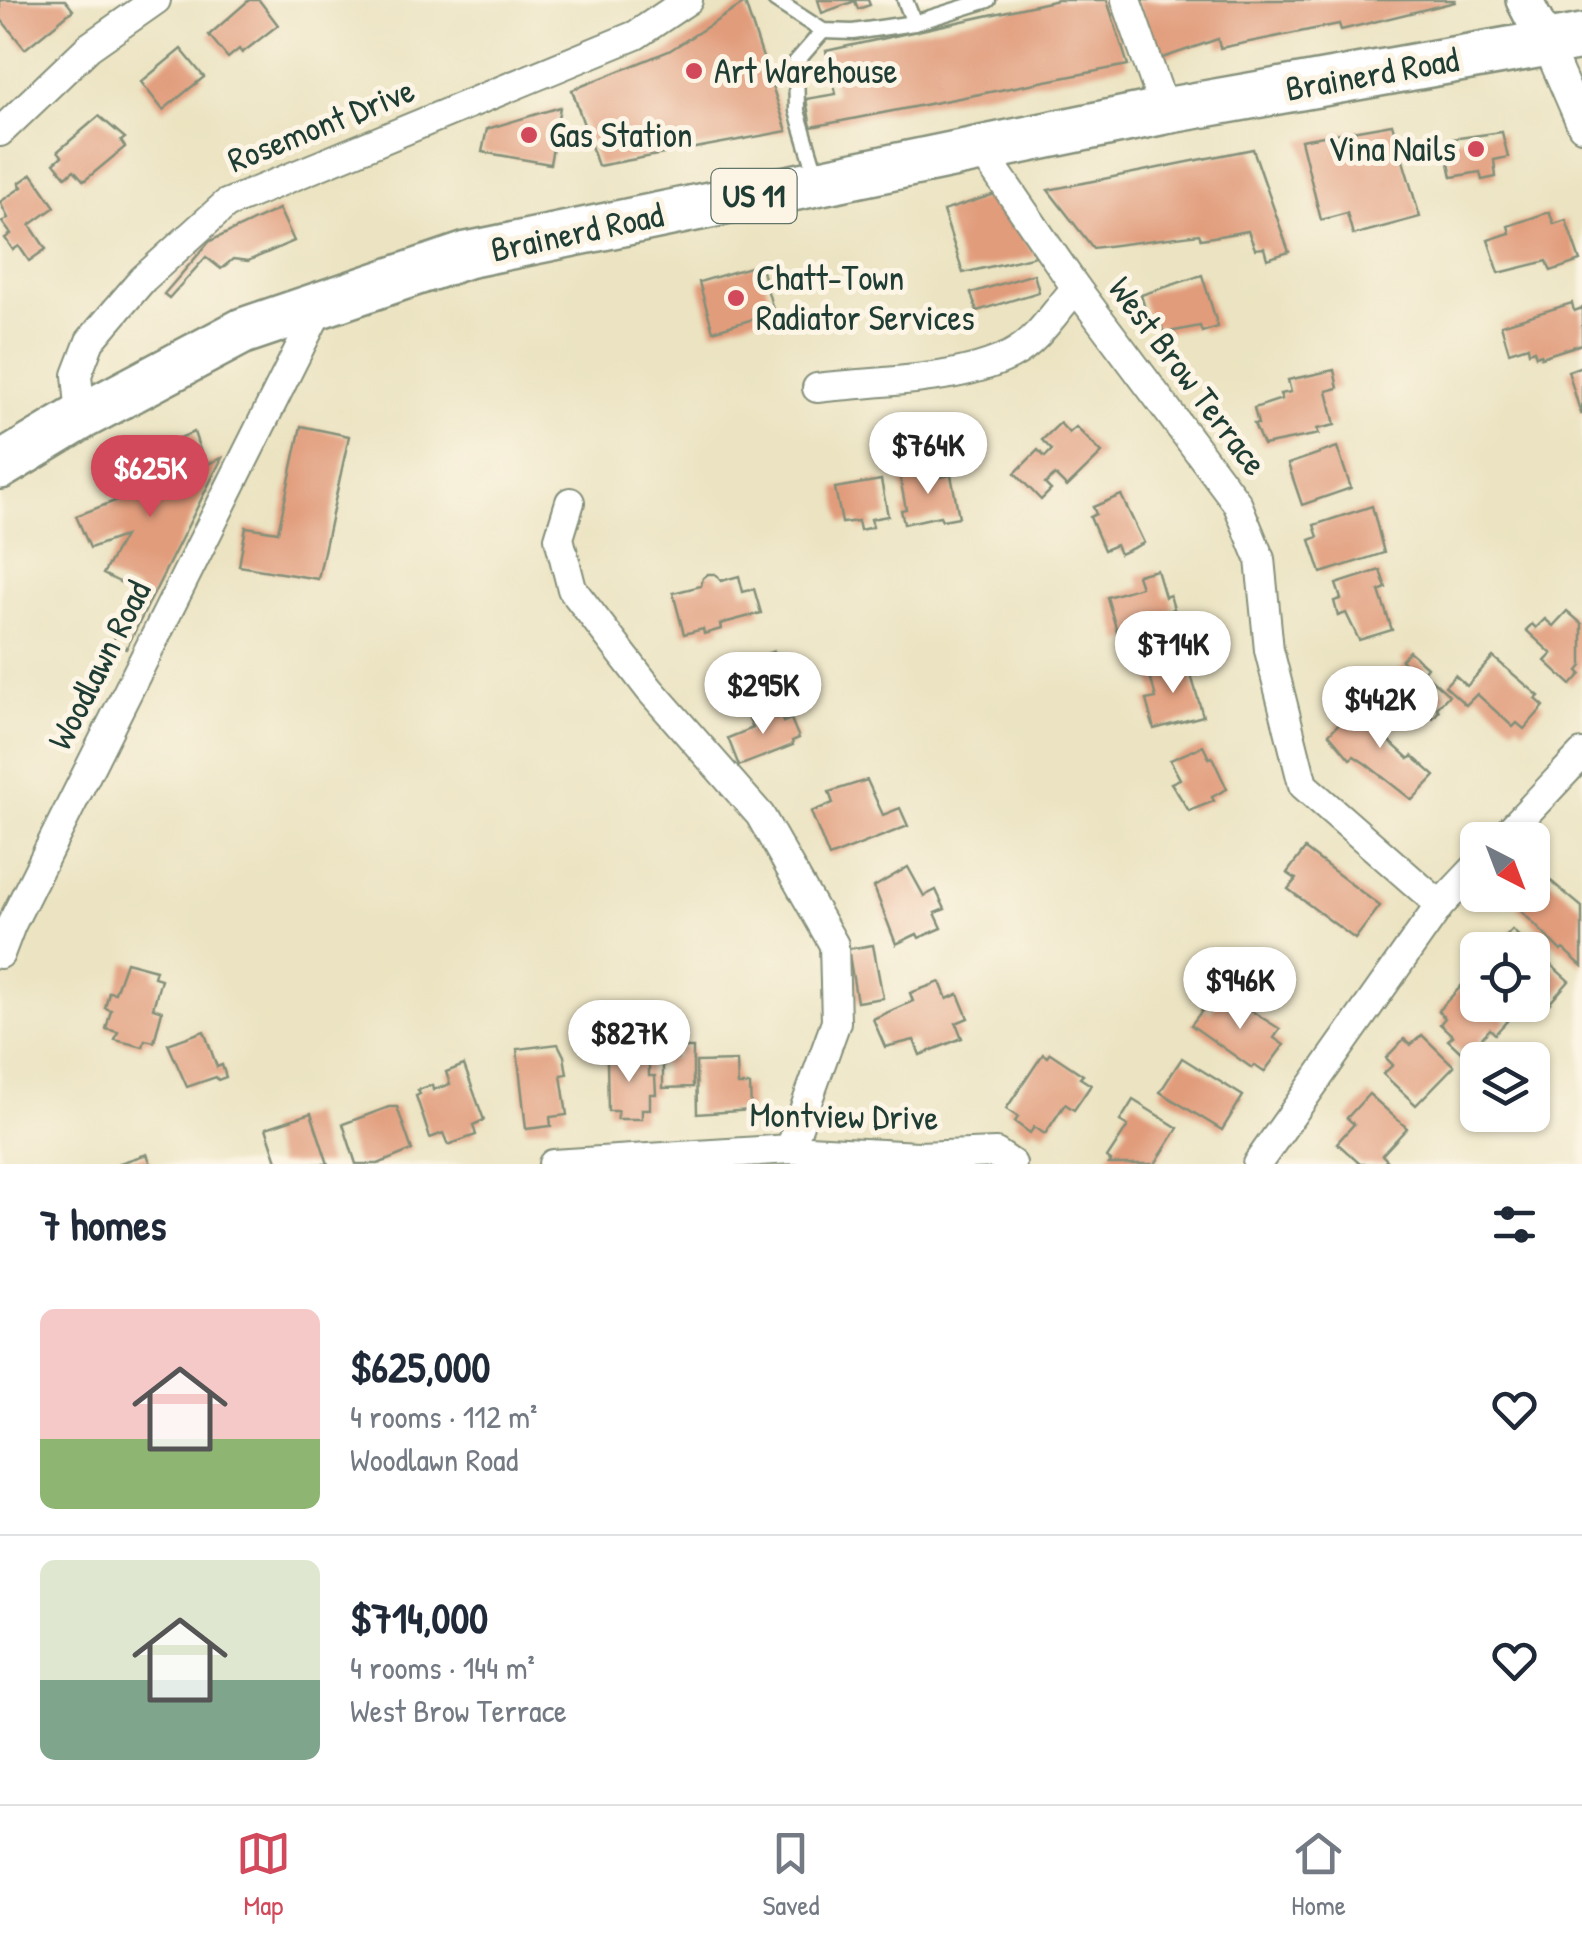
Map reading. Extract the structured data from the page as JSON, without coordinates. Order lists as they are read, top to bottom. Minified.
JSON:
{"streets":{"main road":["Brainerd Road","US 11"],"street":["Rosemont Drive","West Brow Terrace","Woodlawn Road","Montview Drive"]},"crossings":[["Brainerd Road","Rosemont Drive"],["Brainerd Road","West Brow Terrace"],["Brainerd Road","Woodlawn Road"]],"places":["Art Warehouse","Gas Station","Vina Nails","Chatt-Town Radiator Services"],"north":"bottom right","page":{"price":["$764K","$625K","$714K","$295K","$442K","$946K","$827K"],"heading":"7 homes","list":[{"name":"$625,000","note":"4 rooms · 112 m² · Woodlawn Road"},{"name":"$714,000","note":"4 rooms · 144 m² · West Brow Terrace"}],"tabs":["Map","Saved","Home"]}}
